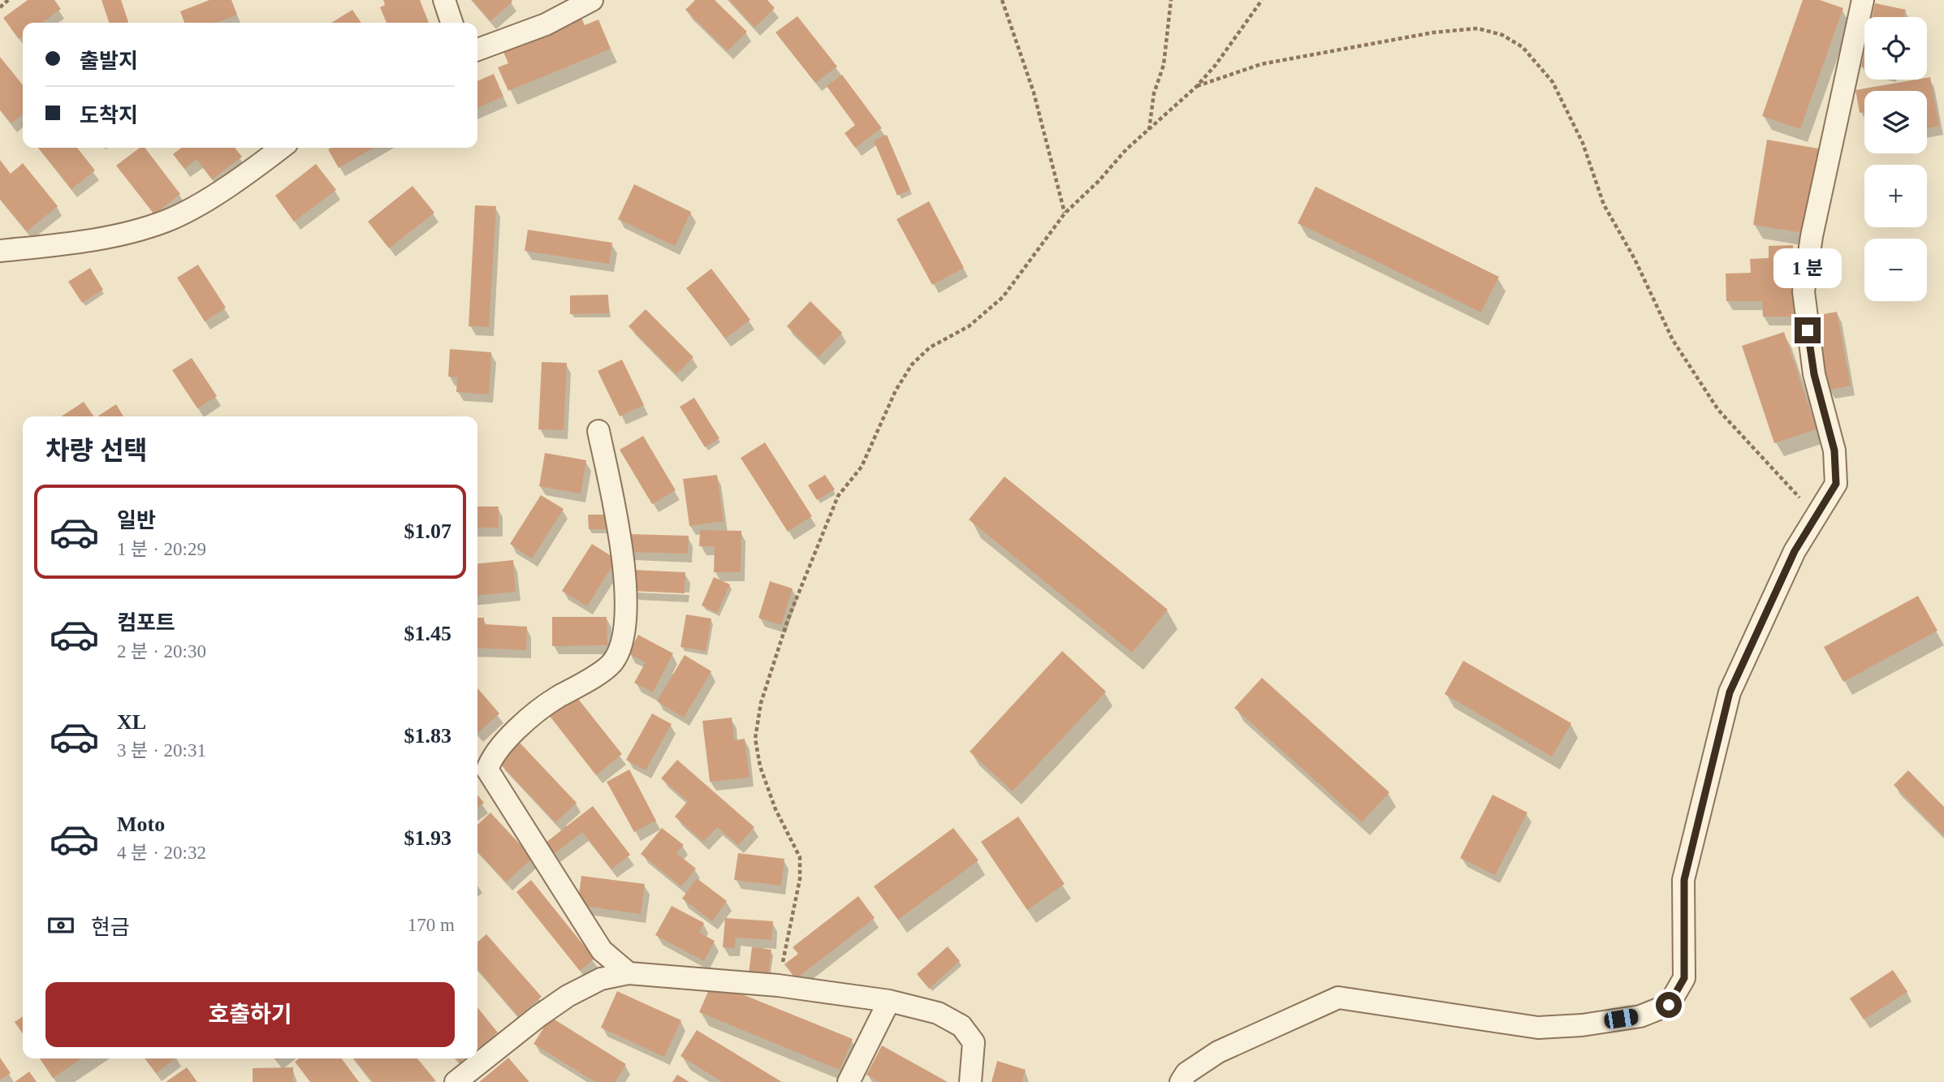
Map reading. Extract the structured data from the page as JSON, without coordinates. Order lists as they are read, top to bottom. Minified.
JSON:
{"page":{"map_buttons":["+","−"],"banner":["출발지","도착지"],"bubble":"1 분","heading":"차량 선택","list":[{"name":"일반","note":"1 분 · 20:29","value":"$1.07"},{"name":"컴포트","note":"2 분 · 20:30","value":"$1.45"},{"name":"XL","note":"3 분 · 20:31","value":"$1.83"},{"name":"Moto","note":"4 분 · 20:32","value":"$1.93"}],"pay":["현금","170 m"],"buttons":"호출하기"}}
